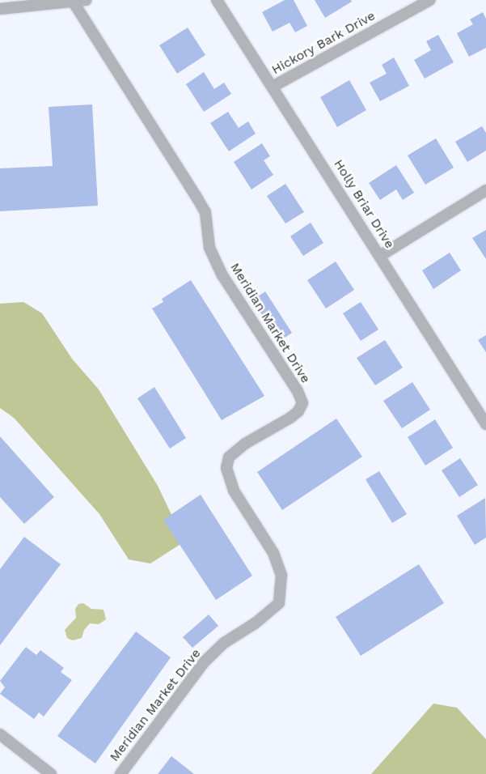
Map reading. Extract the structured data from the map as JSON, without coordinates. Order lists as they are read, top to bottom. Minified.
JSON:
{"streets":{"street":["Hickory Bark Drive","Holly Briar Drive","Meridian Market Drive"]},"crossings":[["Hickory Bark Drive","Holly Briar Drive"]]}
